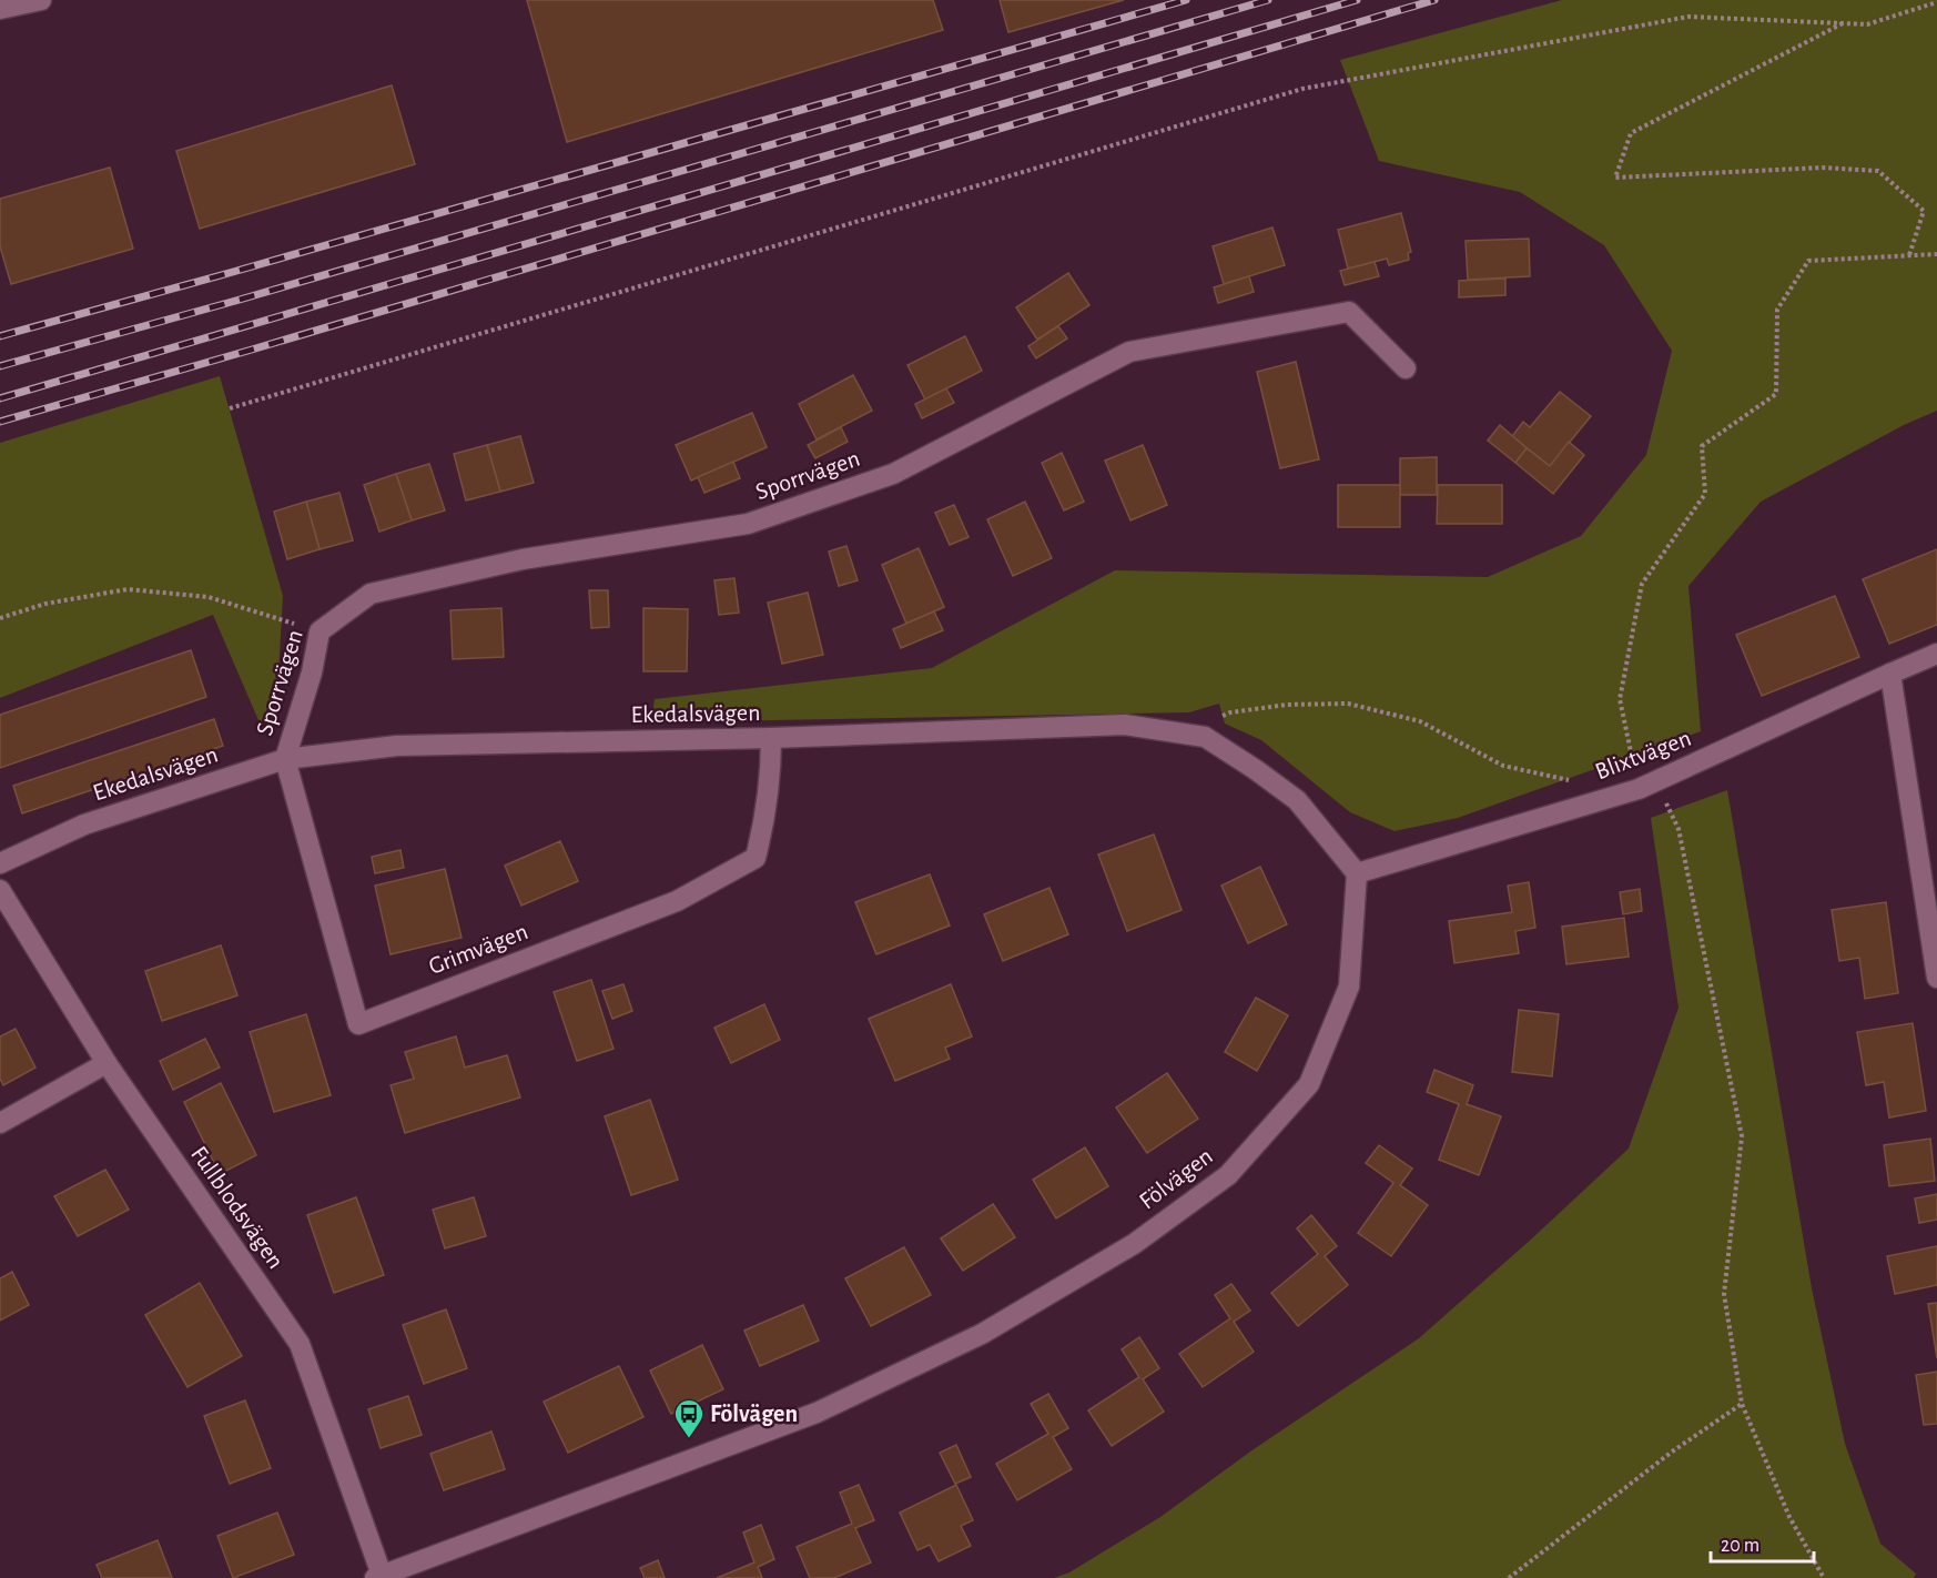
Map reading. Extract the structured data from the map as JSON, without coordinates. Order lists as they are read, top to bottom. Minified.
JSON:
{"streets":{"street":["Sporrvägen","Ekedalsvägen","Blixtvägen","Grimvägen","Fölvägen","Fullblodsvägen"]},"crossings":[["Sporrvägen","Ekedalsvägen"],["Sporrvägen","Grimvägen"],["Ekedalsvägen","Blixtvägen"],["Ekedalsvägen","Grimvägen"],["Ekedalsvägen","Fölvägen"],["Blixtvägen","Fölvägen"],["Fölvägen","Fullblodsvägen"]],"places":{"bus stop":["Fölvägen"]},"scale_bar":"20 m"}
